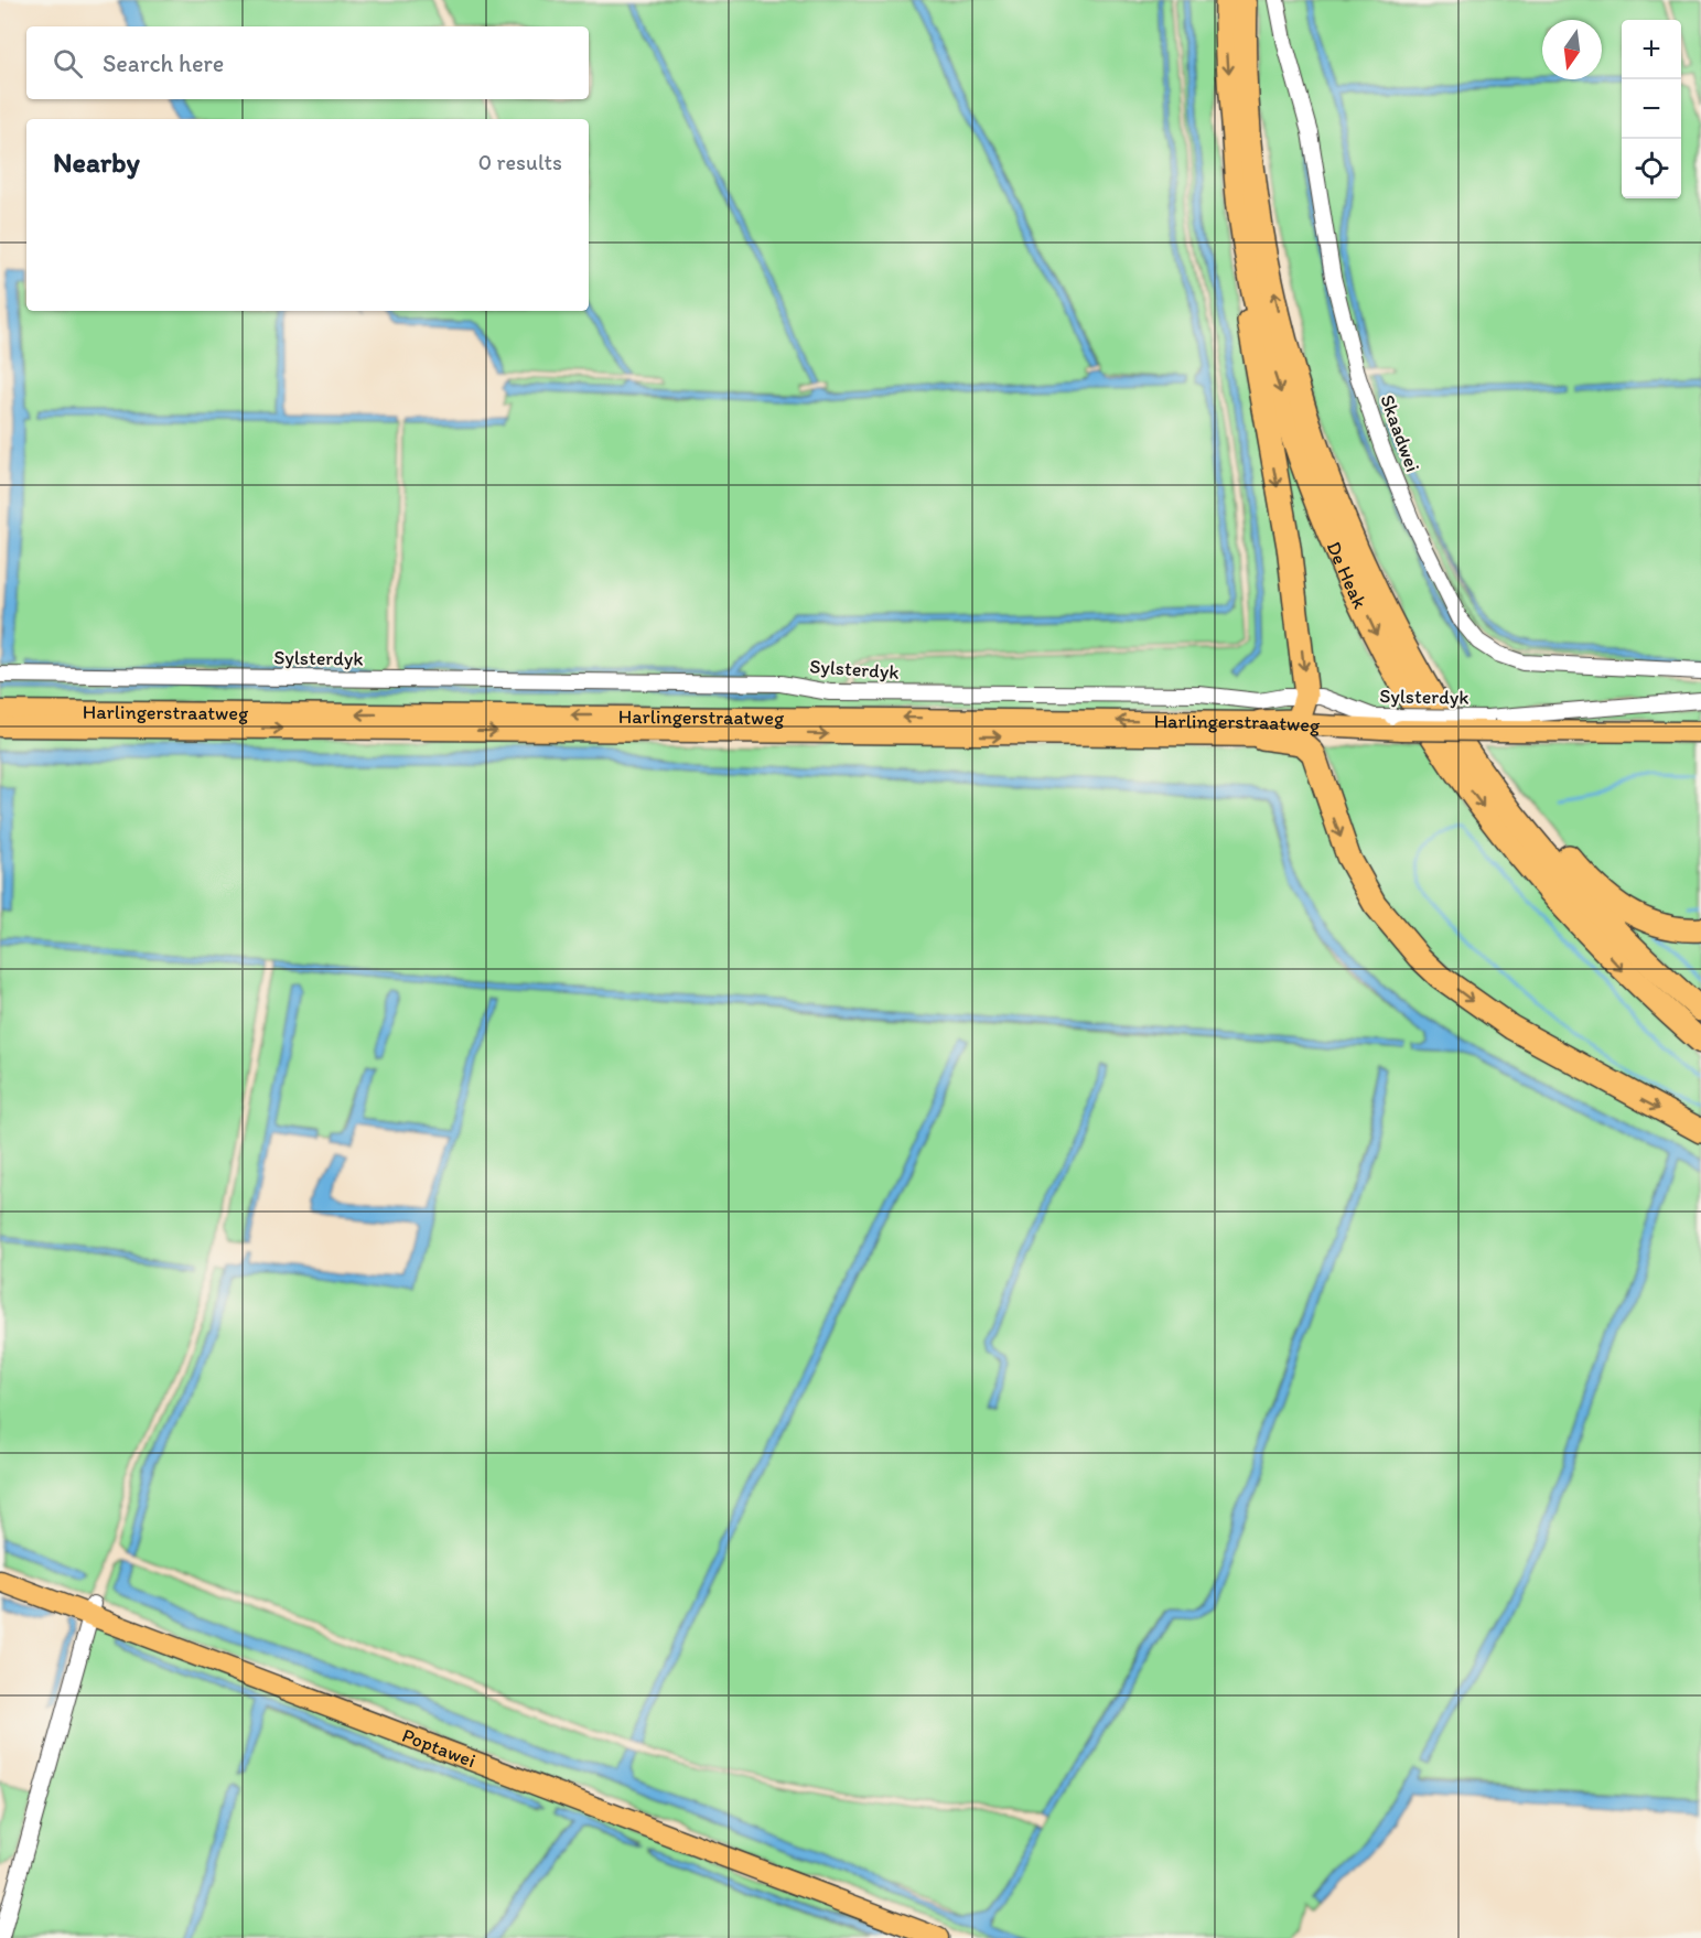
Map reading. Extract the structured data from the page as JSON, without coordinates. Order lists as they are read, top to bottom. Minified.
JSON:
{"streets":{"highway":["De Heak"],"main road":["Harlingerstraatweg","Poptawei"],"street":["Skaadwei","Sylsterdyk"]},"crossings":[["Sylsterdyk","Harlingerstraatweg"]],"north":"bottom","page":{"map_buttons":["+","−"],"search":"Search here","heading":["Nearby","0 results"]}}
